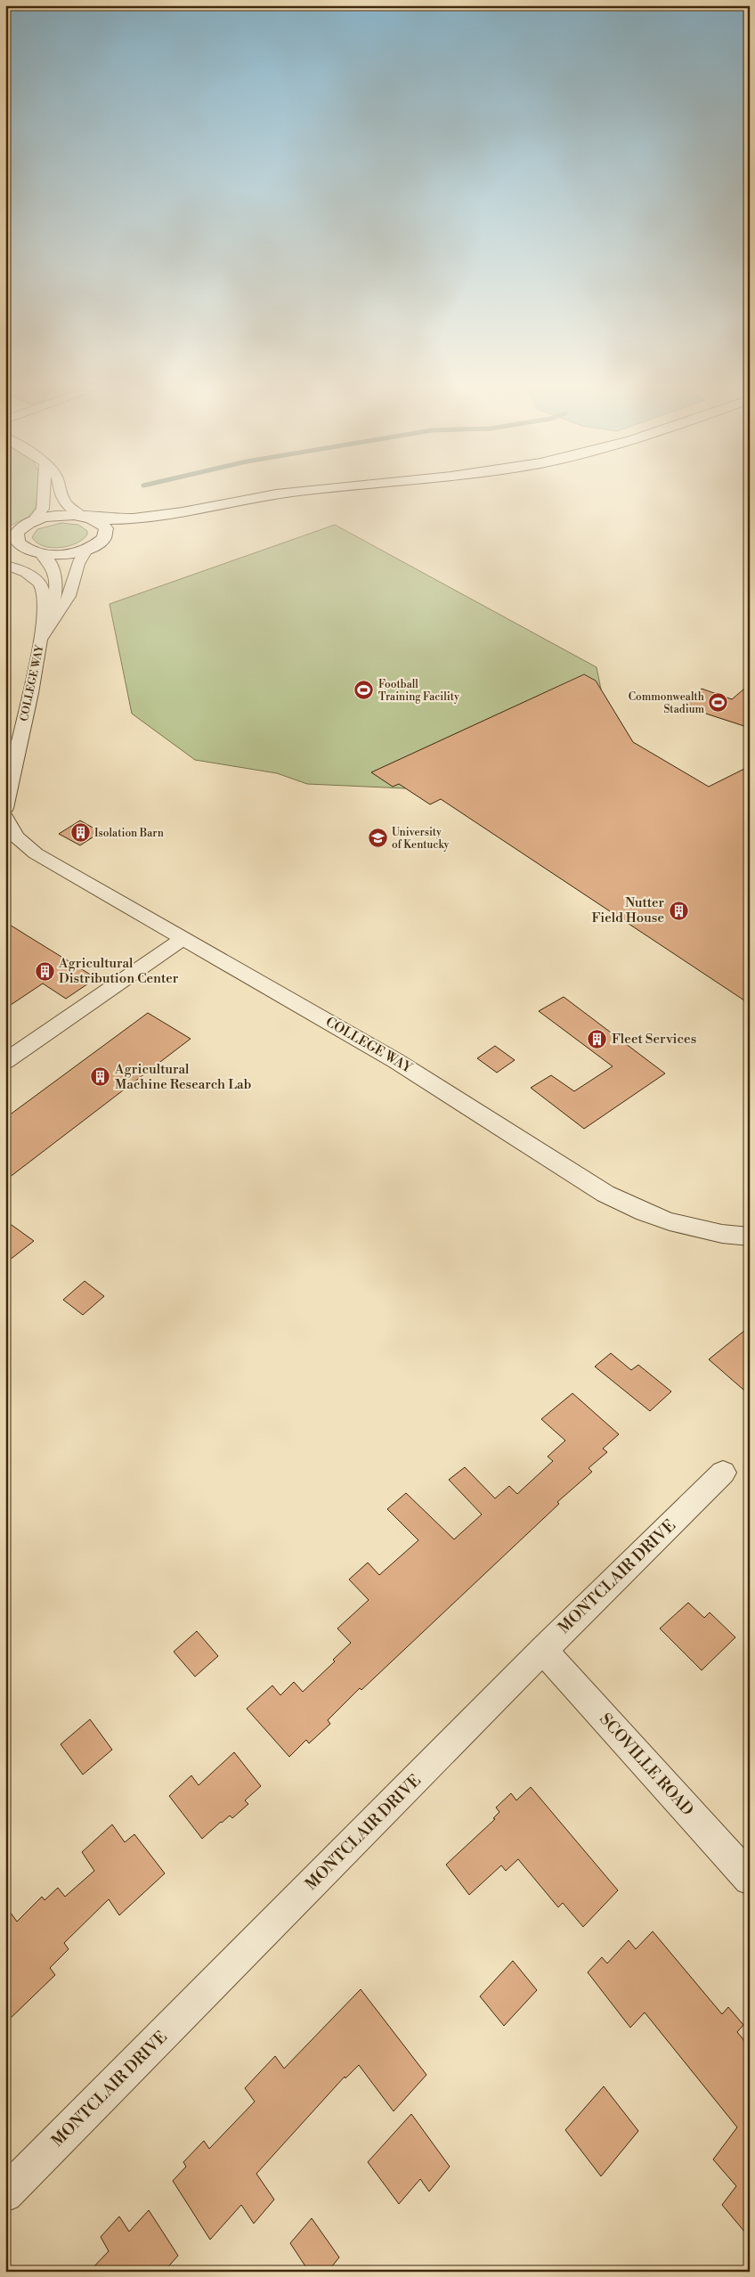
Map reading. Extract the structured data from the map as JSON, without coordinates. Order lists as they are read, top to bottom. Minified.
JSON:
{"streets":{"street":["COLLEGE WAY","MONTCLAIR DRIVE","SCOVILLE ROAD"]},"crossings":[["MONTCLAIR DRIVE","SCOVILLE ROAD"]],"places":{"sports":["Football Training Facility","Commonwealth Stadium"],"building":["Isolation Barn","Nutter Field House","Agricultural Distribution Center","Fleet Services","Agricultural Machine Research Lab"],"school or university":["University of Kentucky"]}}
